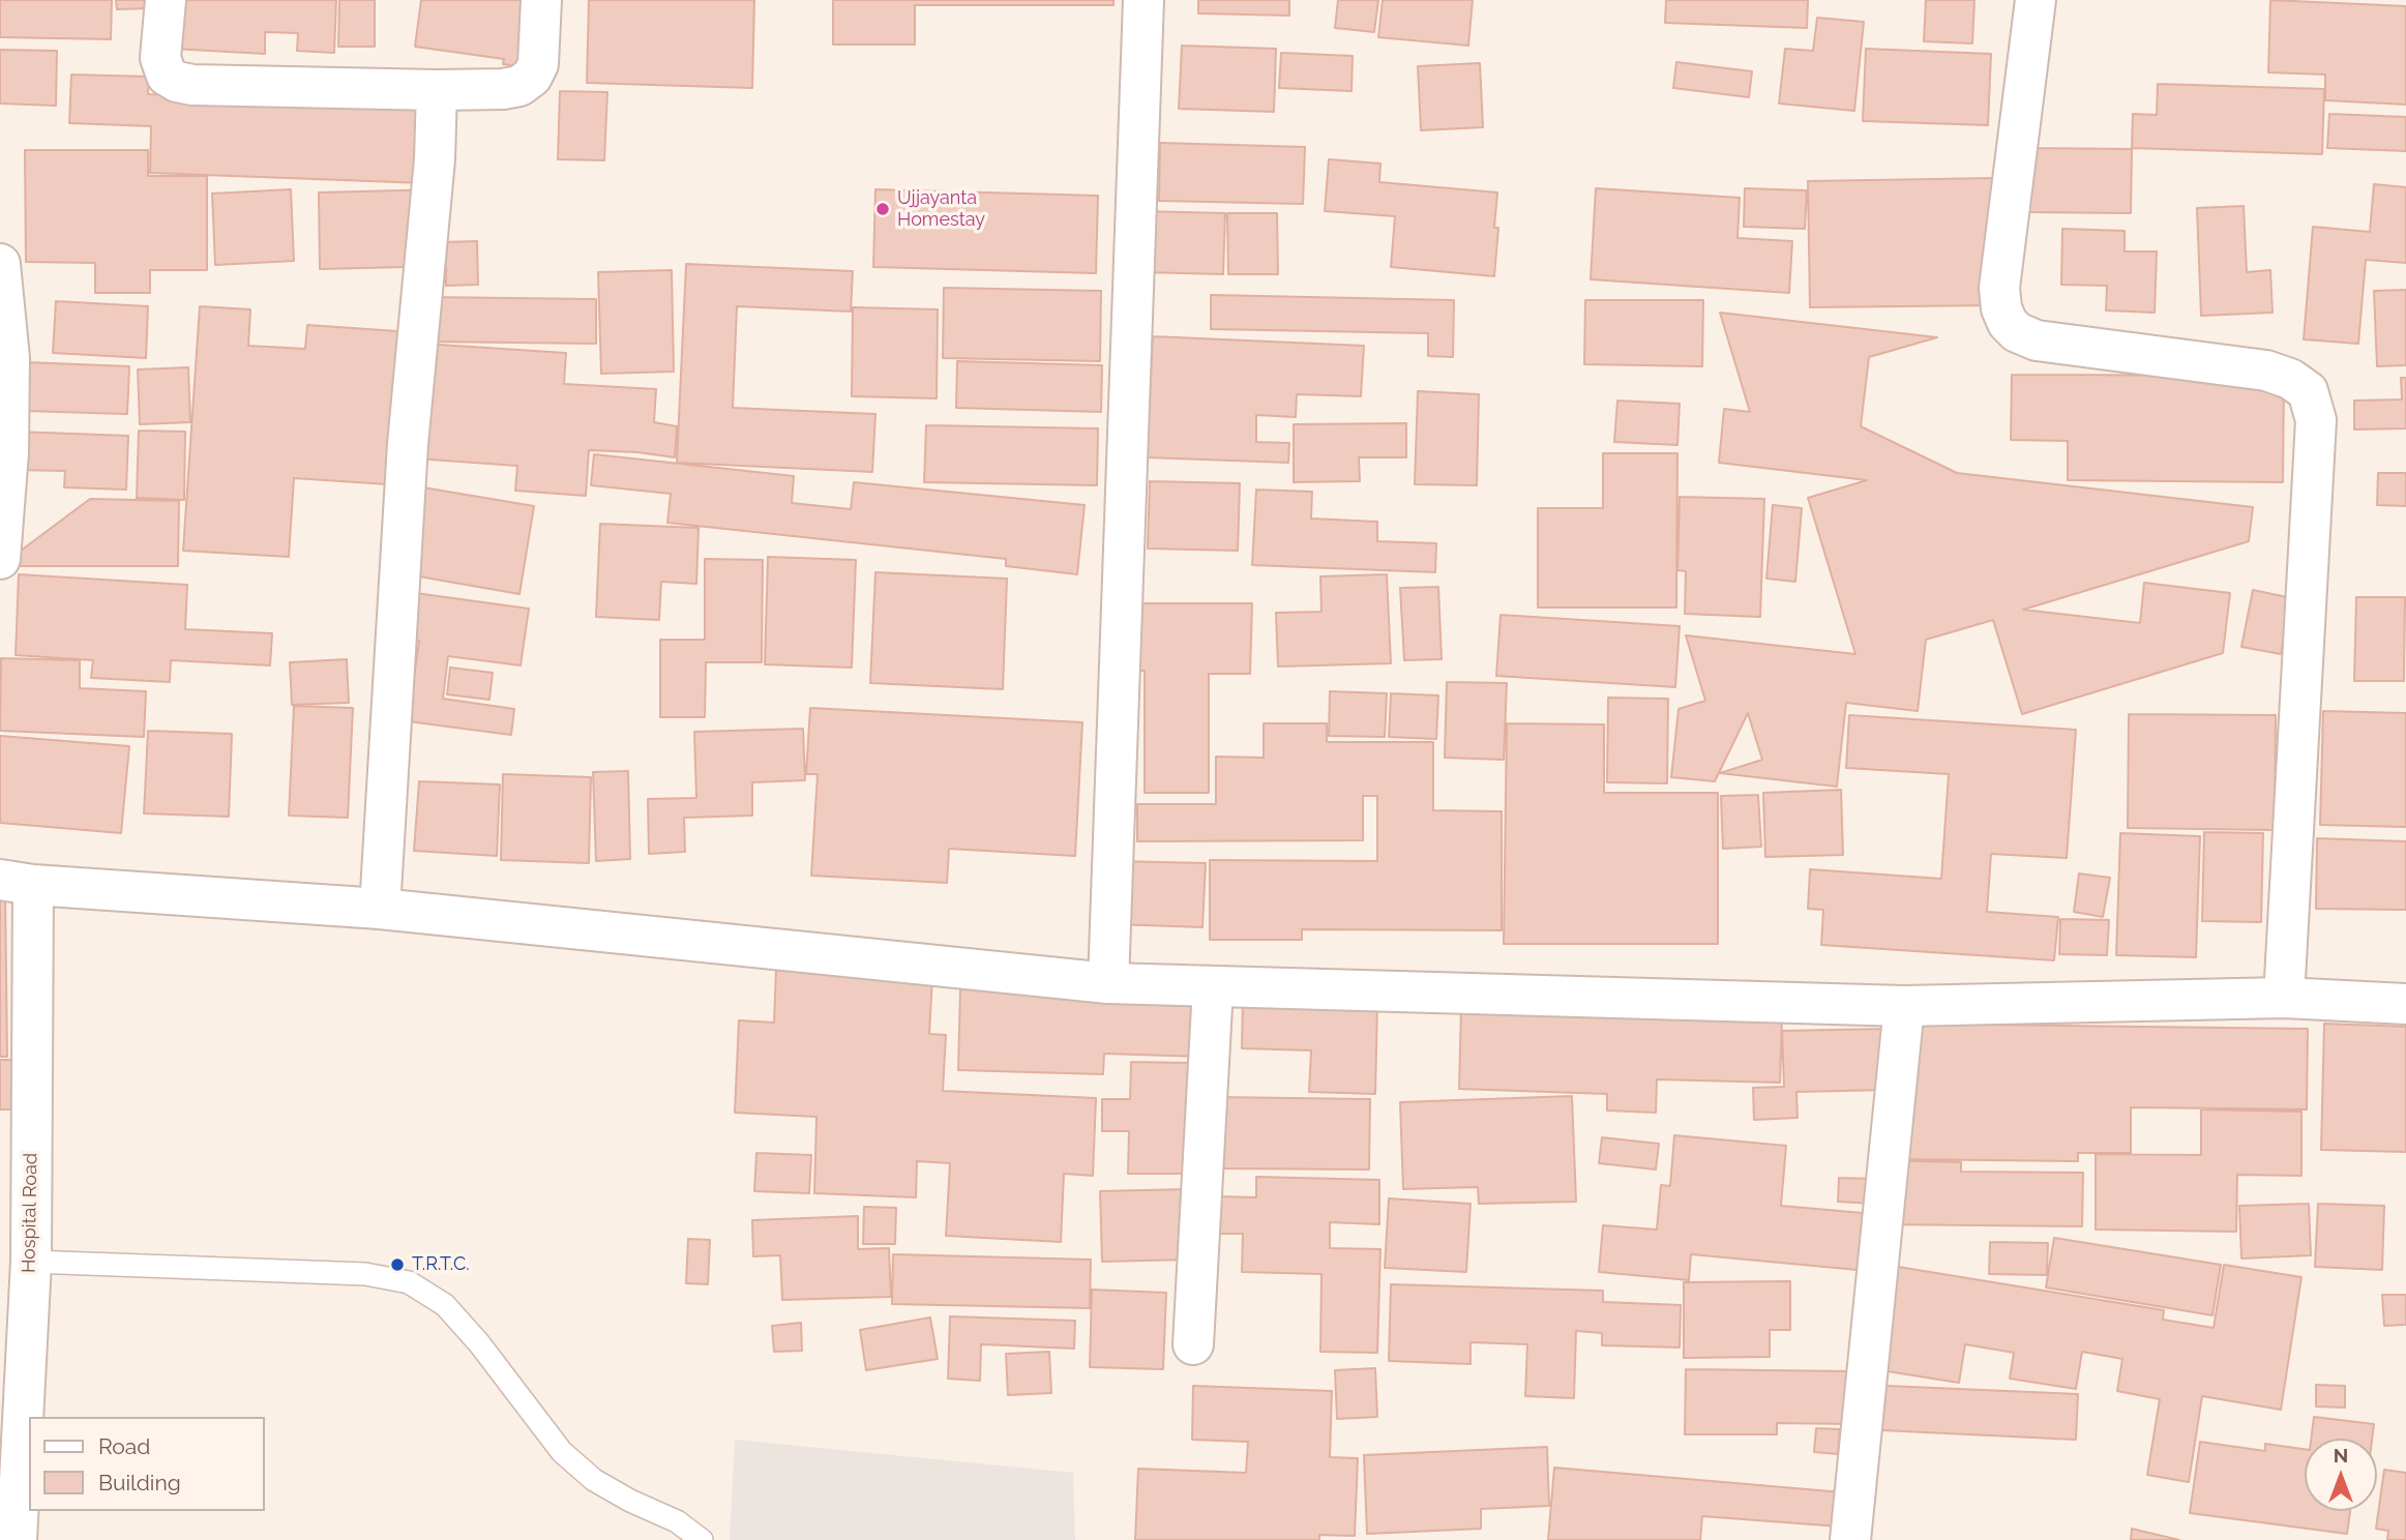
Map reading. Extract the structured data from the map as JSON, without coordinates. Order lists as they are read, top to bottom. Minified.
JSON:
{"streets":{"street":["Hospital Road"]},"places":["Ujjayanta Homestay","T.R.T.C."],"legend":["Road","Building"],"north":"top"}
